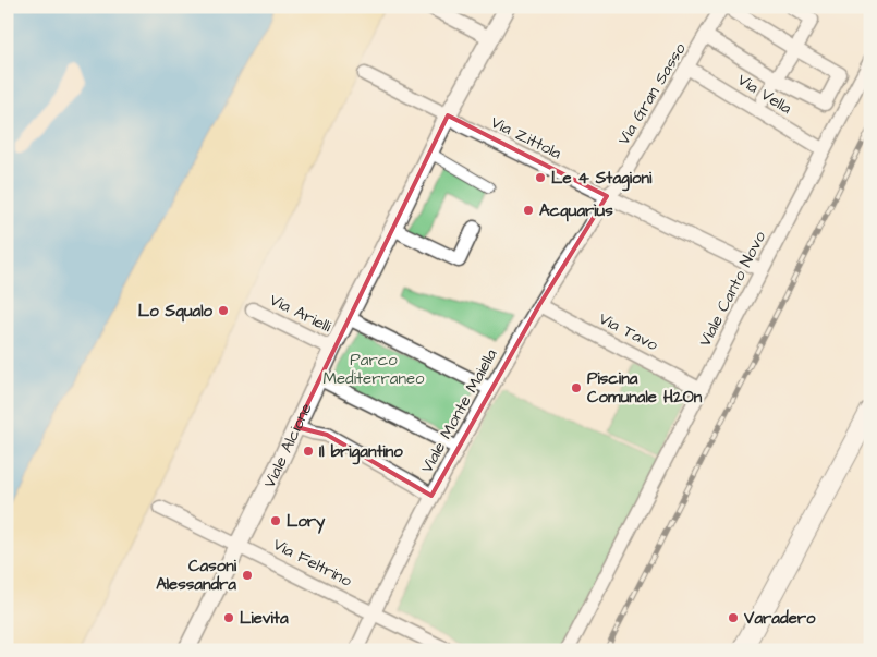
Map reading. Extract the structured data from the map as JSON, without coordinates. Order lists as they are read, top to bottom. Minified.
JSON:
{"streets":{"street":["Via Gran Sasso","Via Vella","Via Zittola","Viale Canto Novo","Via Arielli","Via Tavo","Viale Monte Maiella","Viale Alcione","Via Feltrino"]},"crossings":[["Via Gran Sasso","Via Vella"],["Via Gran Sasso","Via Zittola"],["Via Gran Sasso","Viale Monte Maiella"],["Via Vella","Viale Canto Novo"],["Via Zittola","Viale Canto Novo"],["Via Zittola","Viale Monte Maiella"],["Via Zittola","Viale Alcione"],["Viale Canto Novo","Via Tavo"],["Via Arielli","Viale Alcione"],["Via Tavo","Viale Monte Maiella"],["Viale Monte Maiella","Via Feltrino"],["Viale Alcione","Via Feltrino"]],"parks":["Parco Mediterraneo"],"places":["Le 4 Stagioni","Acquarius","Lo Squalo","Piscina Comunale H2On","Il brigantino","Lory","Casoni Alessandra","Lievita","Varadero"]}
